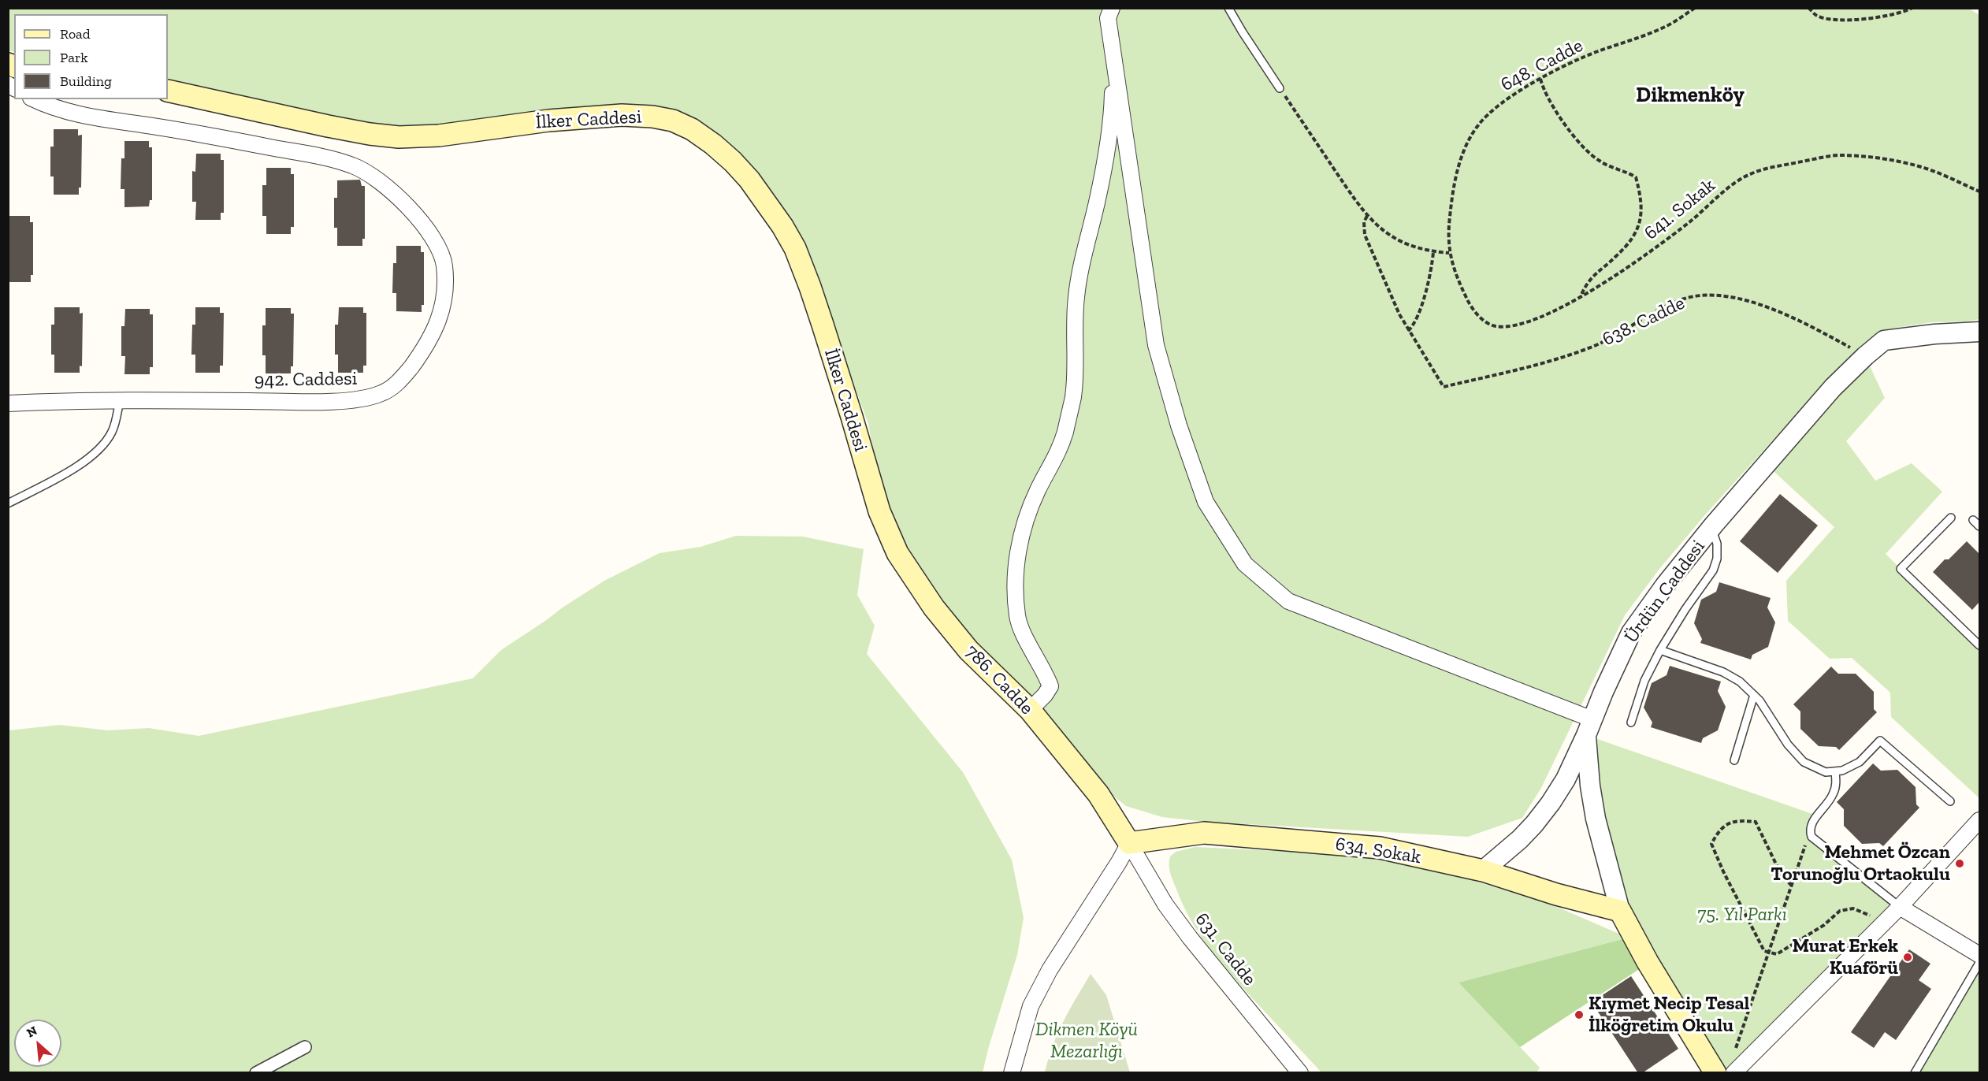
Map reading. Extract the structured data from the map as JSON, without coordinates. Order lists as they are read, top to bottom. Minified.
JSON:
{"streets":{"main road":["İlker Caddesi","Ürdün Caddesi","786. Cadde","634. Sokak"],"street":["942. Caddesi","631. Cadde"],"path":["648. Cadde","641. Sokak","638. Cadde"]},"crossings":[["648. Cadde","641. Sokak"],["İlker Caddesi","786. Cadde"],["638. Cadde","Ürdün Caddesi"],["Ürdün Caddesi","634. Sokak"],["786. Cadde","634. Sokak"],["786. Cadde","631. Cadde"],["634. Sokak","631. Cadde"]],"districts":["Dikmenköy"],"parks":["75. Yıl Parkı","Dikmen Köyü Mezarlığı"],"places":["Mehmet Özcan Torunoğlu Ortaokulu","Murat Erkek Kuaförü","Kıymet Necip Tesal İlköğretim Okulu"],"legend":["Road","Park","Building"],"north":"top left"}
